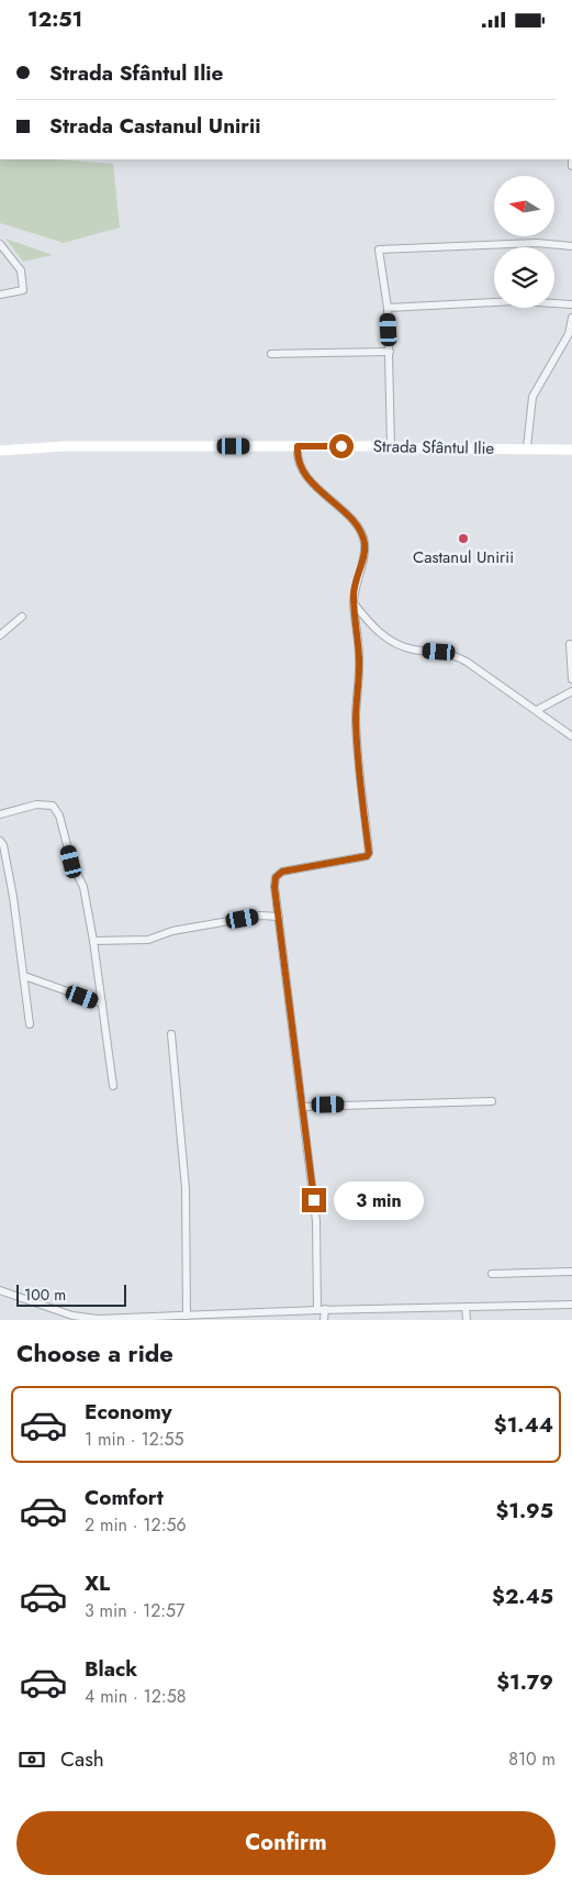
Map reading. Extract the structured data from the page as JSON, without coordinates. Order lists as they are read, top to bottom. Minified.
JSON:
{"streets":{"street":["Strada Sfântul Ilie"]},"places":["Castanul Unirii"],"scale_bar":"100 m","north":"left","page":{"status":"12:51","banner":["Strada Sfântul Ilie","Strada Castanul Unirii"],"bubble":"3 min","scale":"100 m","heading":"Choose a ride","list":[{"name":"Economy","note":"1 min · 12:55","value":"$1.44"},{"name":"Comfort","note":"2 min · 12:56","value":"$1.95"},{"name":"XL","note":"3 min · 12:57","value":"$2.45"},{"name":"Black","note":"4 min · 12:58","value":"$1.79"}],"pay":["Cash","810 m"],"buttons":"Confirm"}}
